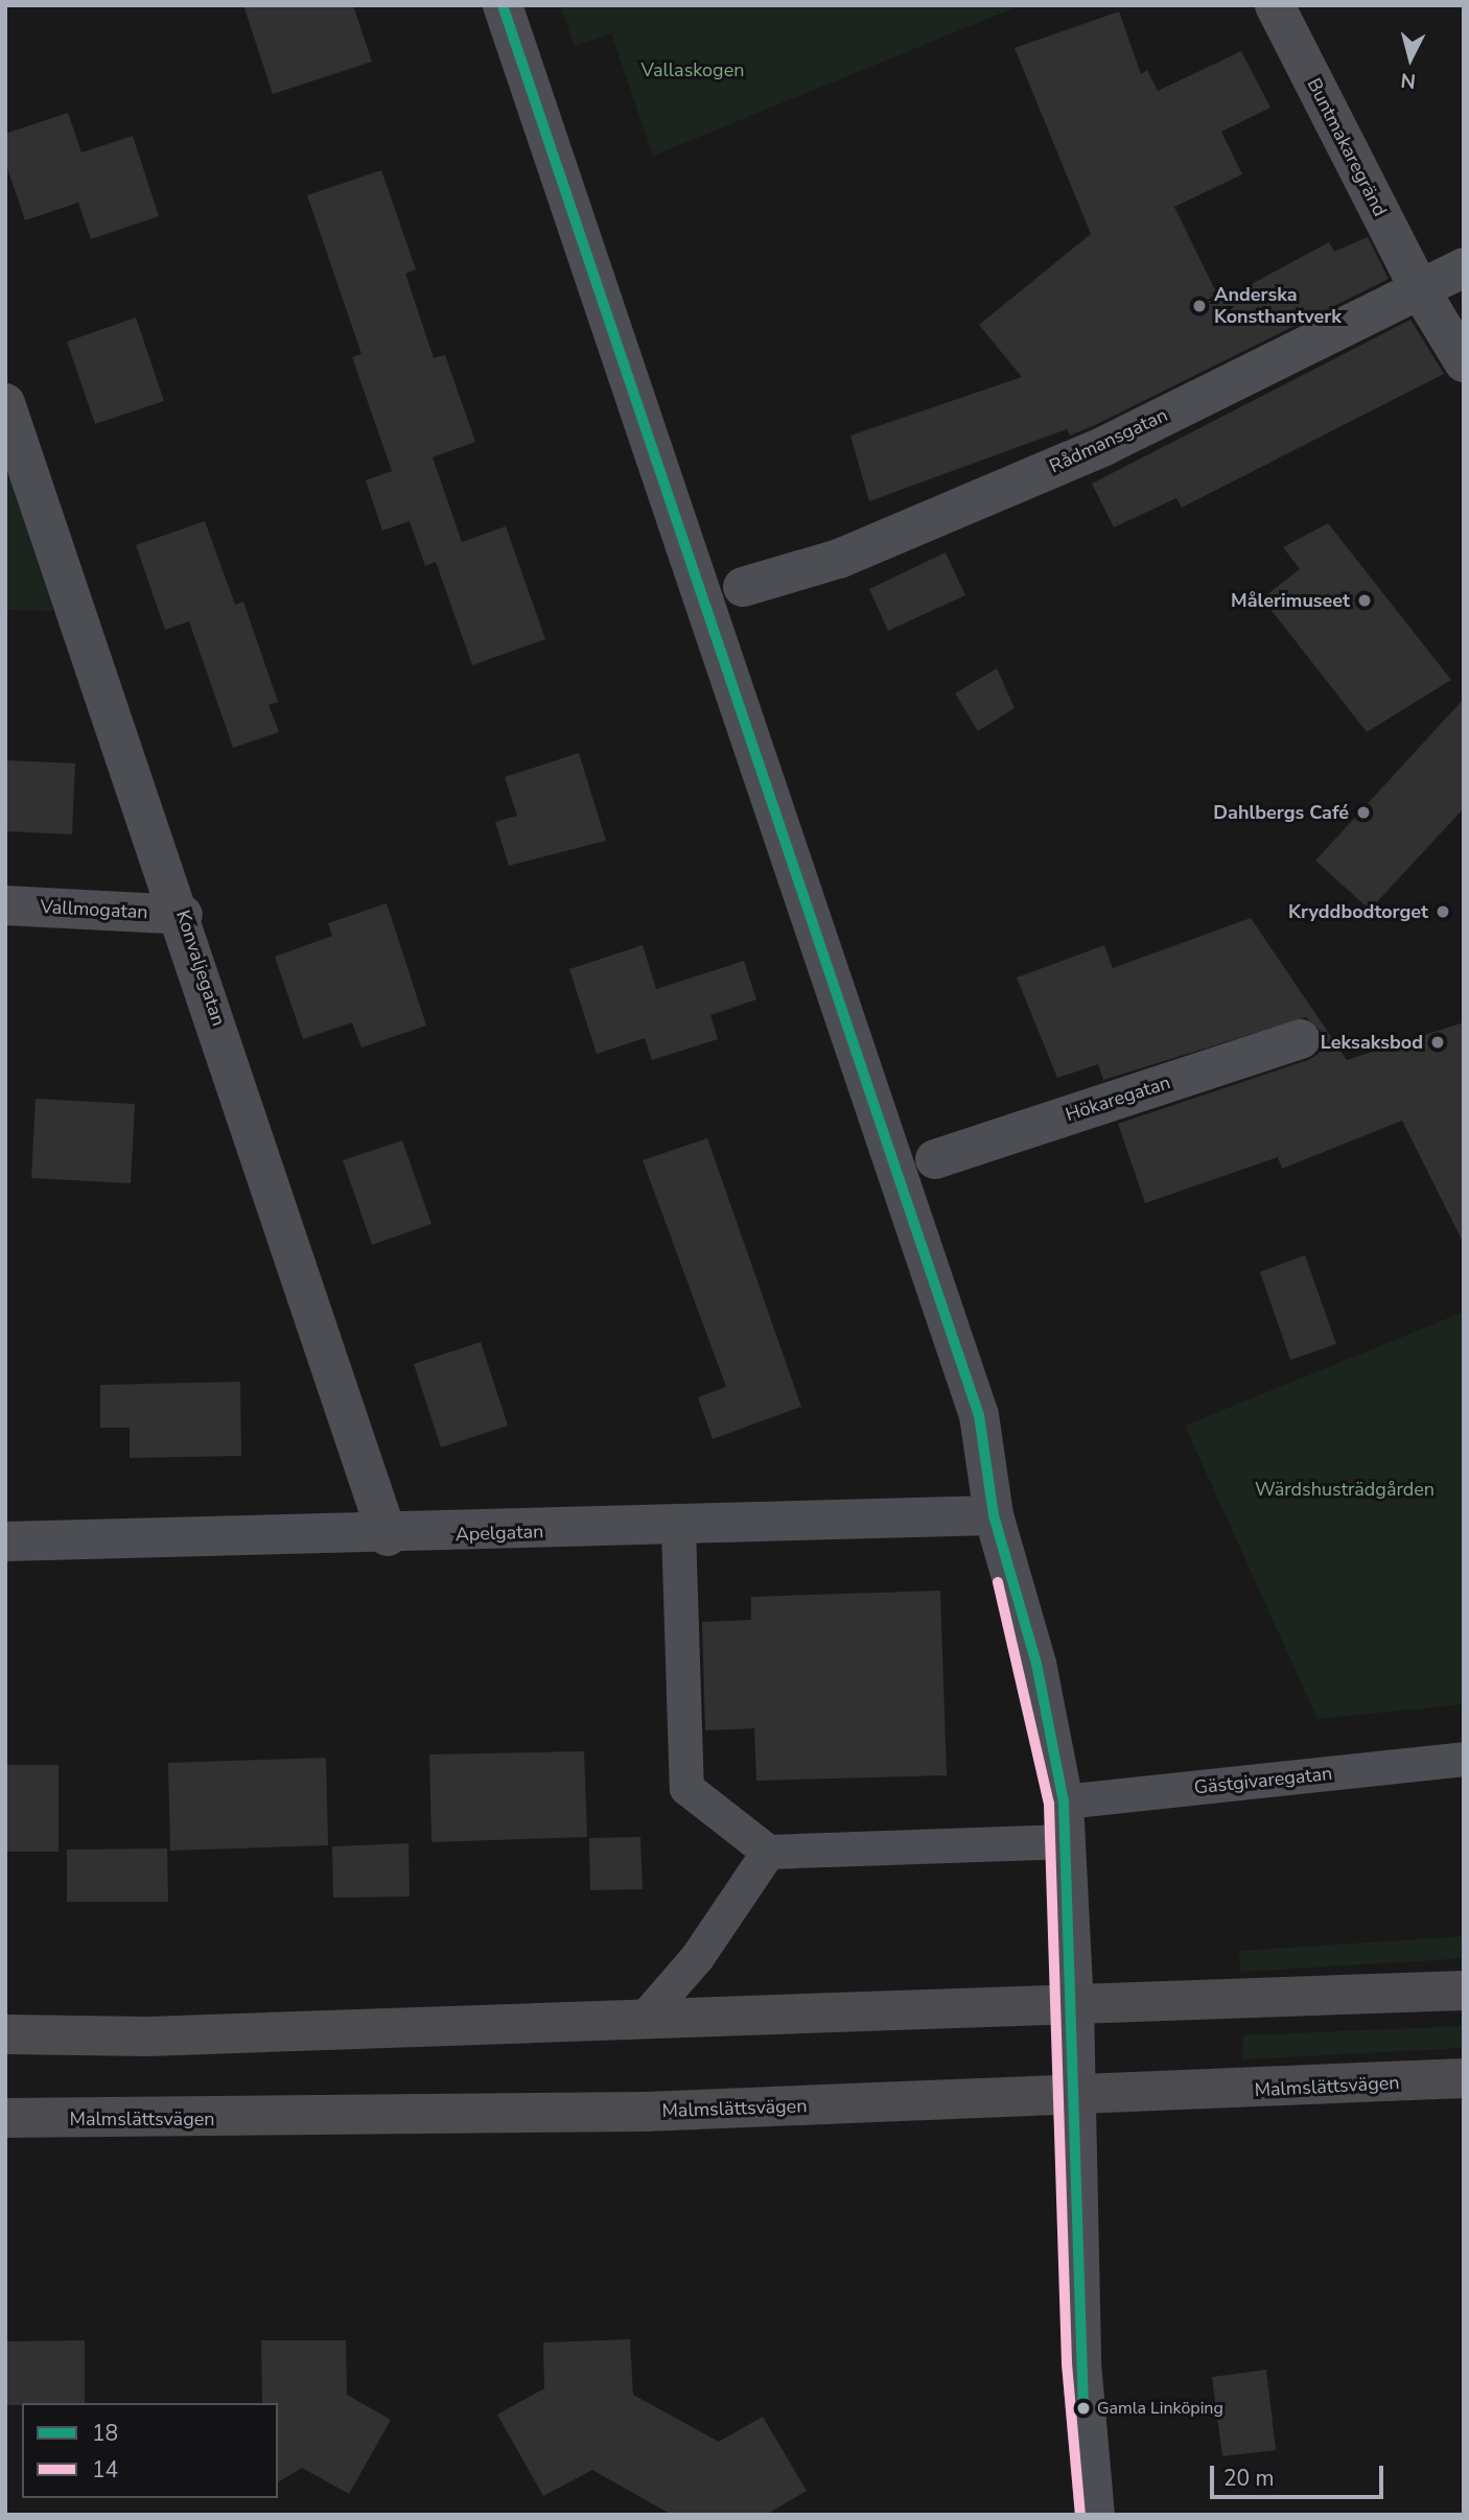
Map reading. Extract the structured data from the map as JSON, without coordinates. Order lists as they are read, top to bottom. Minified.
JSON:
{"streets":{"main road":["Malmslättsvägen"],"street":["Buntmakaregränd","Rådmansgatan","Vallmogatan","Konvaljegatan","Hökaregatan","Apelgatan"],"lane":["Gästgivaregatan"]},"crossings":[["Buntmakaregränd","Rådmansgatan"],["Vallmogatan","Konvaljegatan"],["Konvaljegatan","Apelgatan"]],"parks":["Vallaskogen","Wärdshusträdgården"],"places":["Anderska Konsthantverk","Målerimuseet","Dahlbergs Café","Kryddbodtorget","Leksaksbod","Gamla Linköping"],"lines":["transit line 18","transit line 14"],"legend":["18","14"],"scale_bar":"20 m","north":"bottom"}
